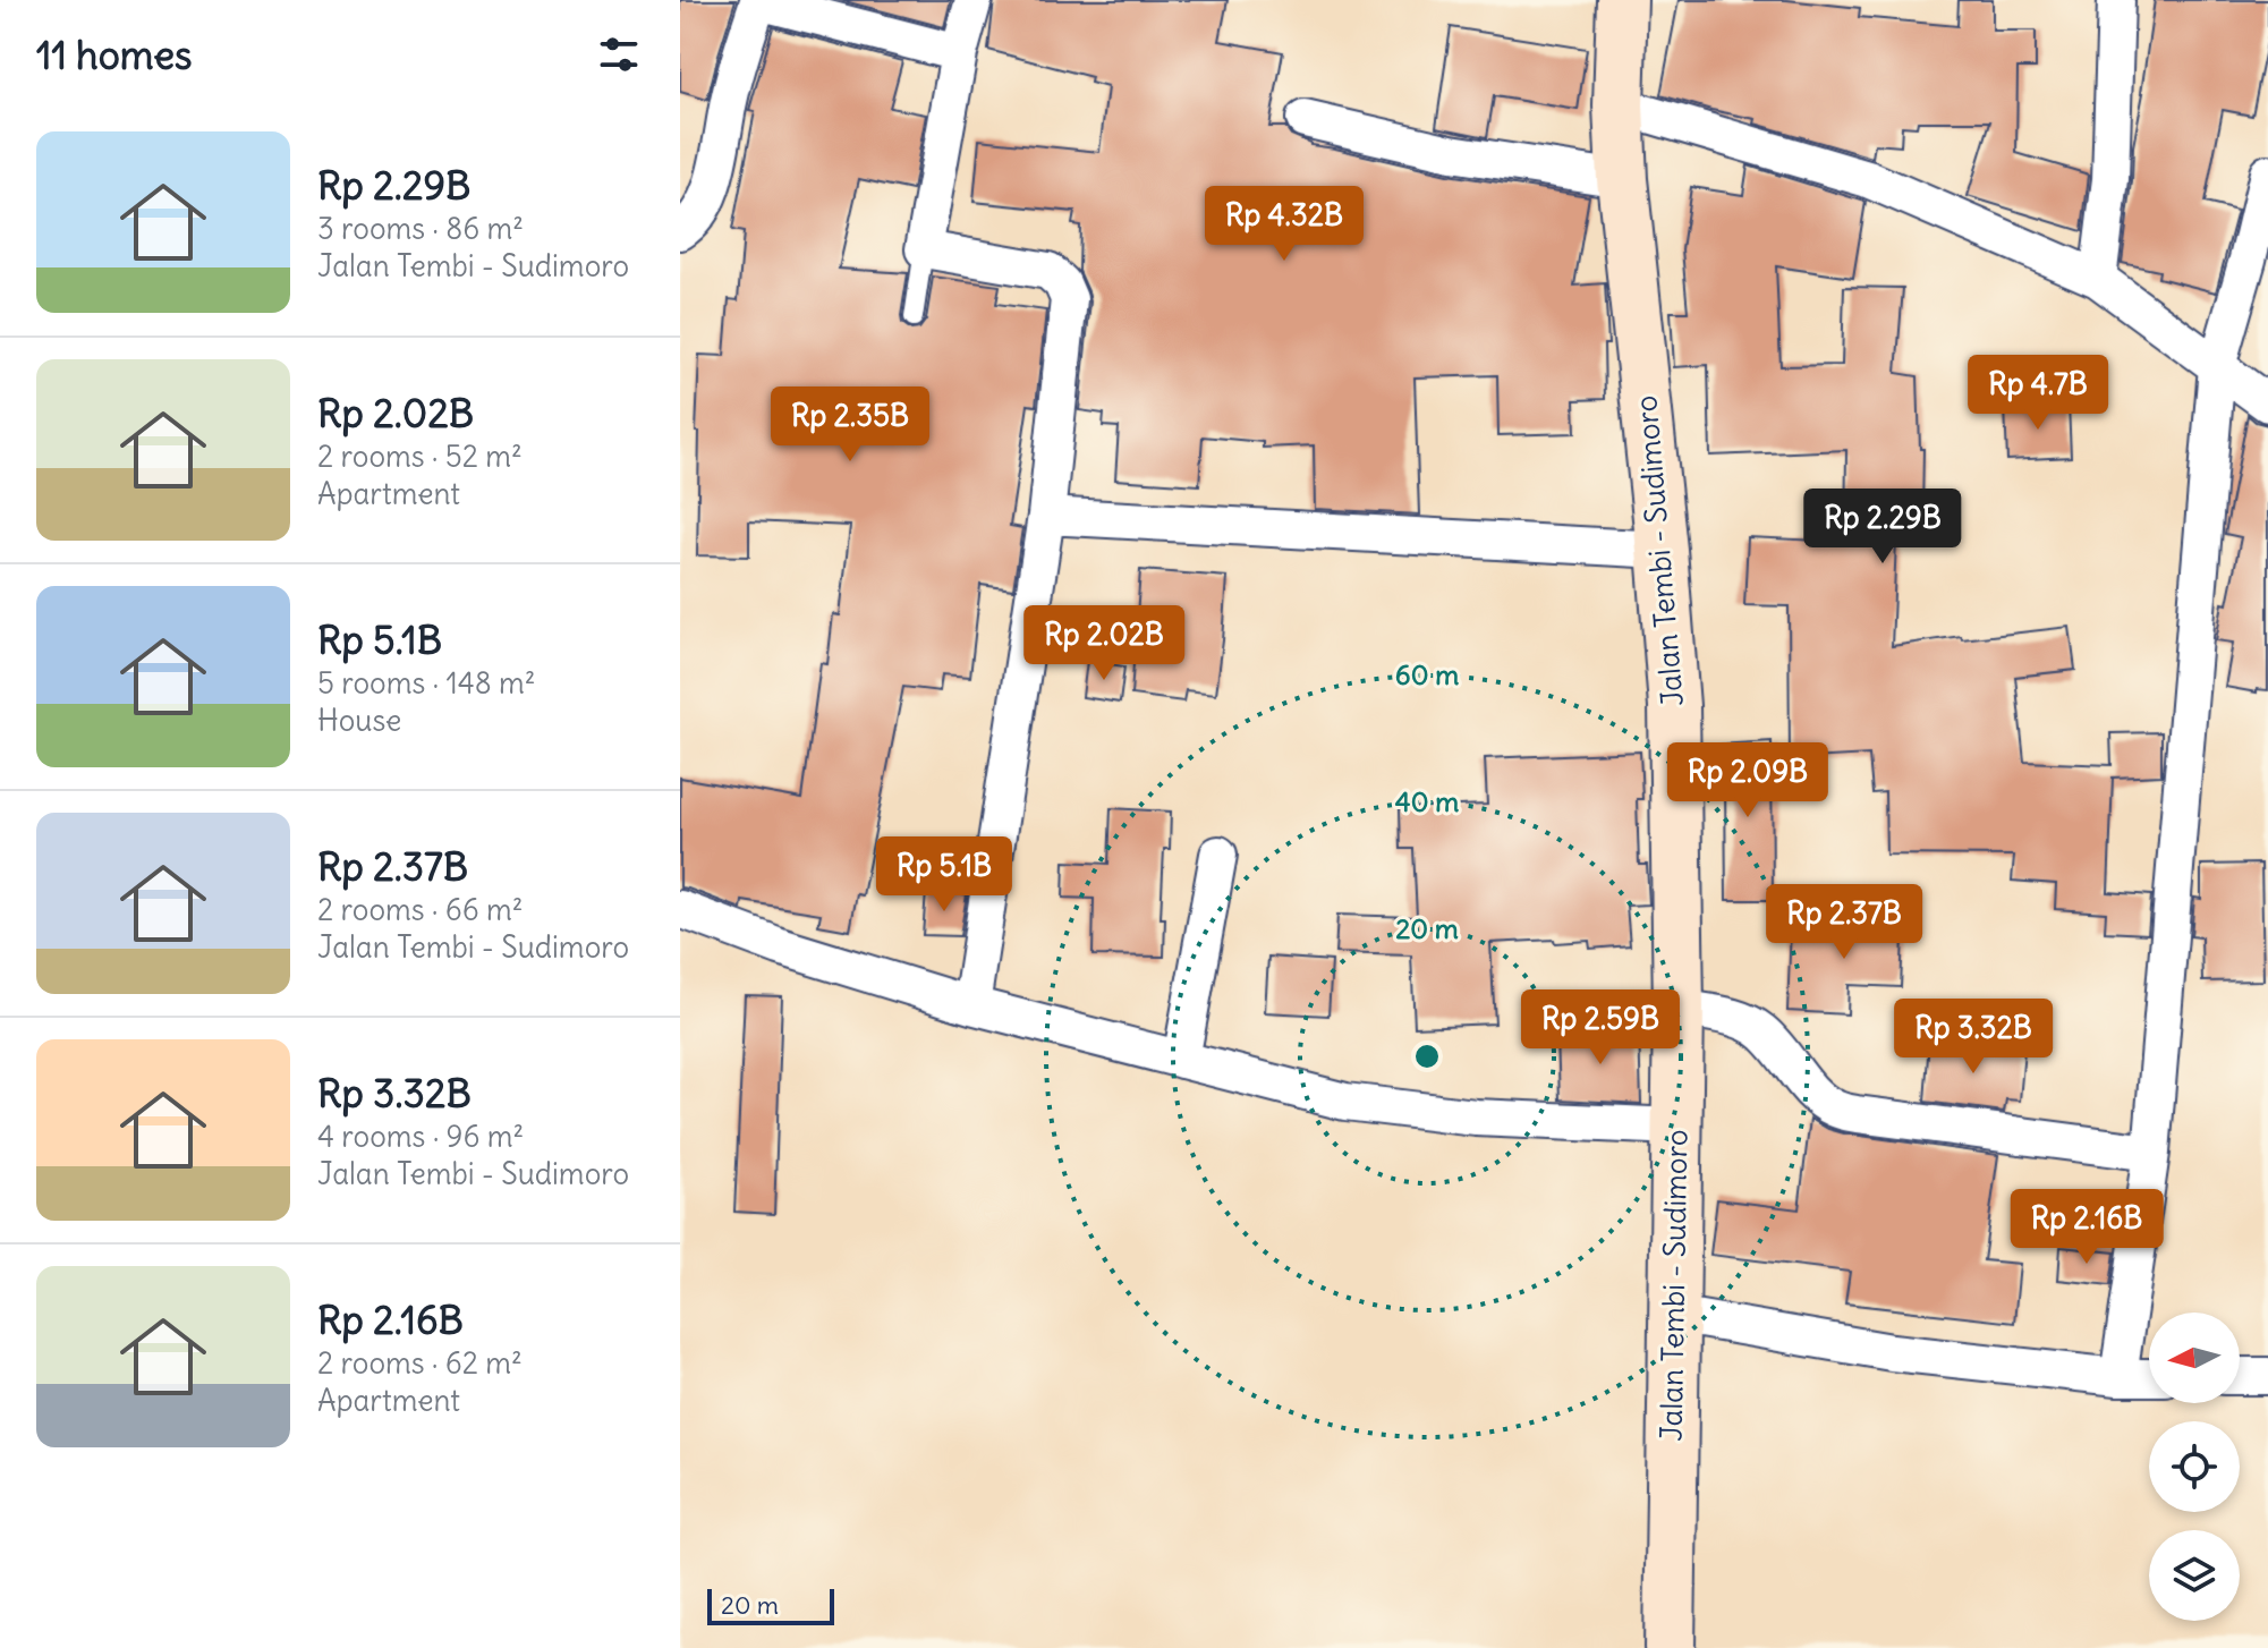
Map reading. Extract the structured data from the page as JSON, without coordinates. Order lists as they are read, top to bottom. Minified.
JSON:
{"streets":{"main road":["Jalan Tembi - Sudimoro"]},"scale_bar":"20 m","north":"left","page":{"heading":"11 homes","list":[{"name":"Rp 2.29B","note":"3 rooms · 86 m² · Jalan Tembi - Sudimoro"},{"name":"Rp 2.02B","note":"2 rooms · 52 m² · Apartment"},{"name":"Rp 5.1B","note":"5 rooms · 148 m² · House"},{"name":"Rp 2.37B","note":"2 rooms · 66 m² · Jalan Tembi - Sudimoro"},{"name":"Rp 3.32B","note":"4 rooms · 96 m² · Jalan Tembi - Sudimoro"},{"name":"Rp 2.16B","note":"2 rooms · 62 m² · Apartment"}],"price":["Rp 4.32B","Rp 4.7B","Rp 2.35B","Rp 2.29B","Rp 2.02B","Rp 2.09B","Rp 5.1B","Rp 2.37B","Rp 2.59B","Rp 3.32B","Rp 2.16B"],"scale":"20 m"},"rings":["60 m","40 m","20 m"]}
